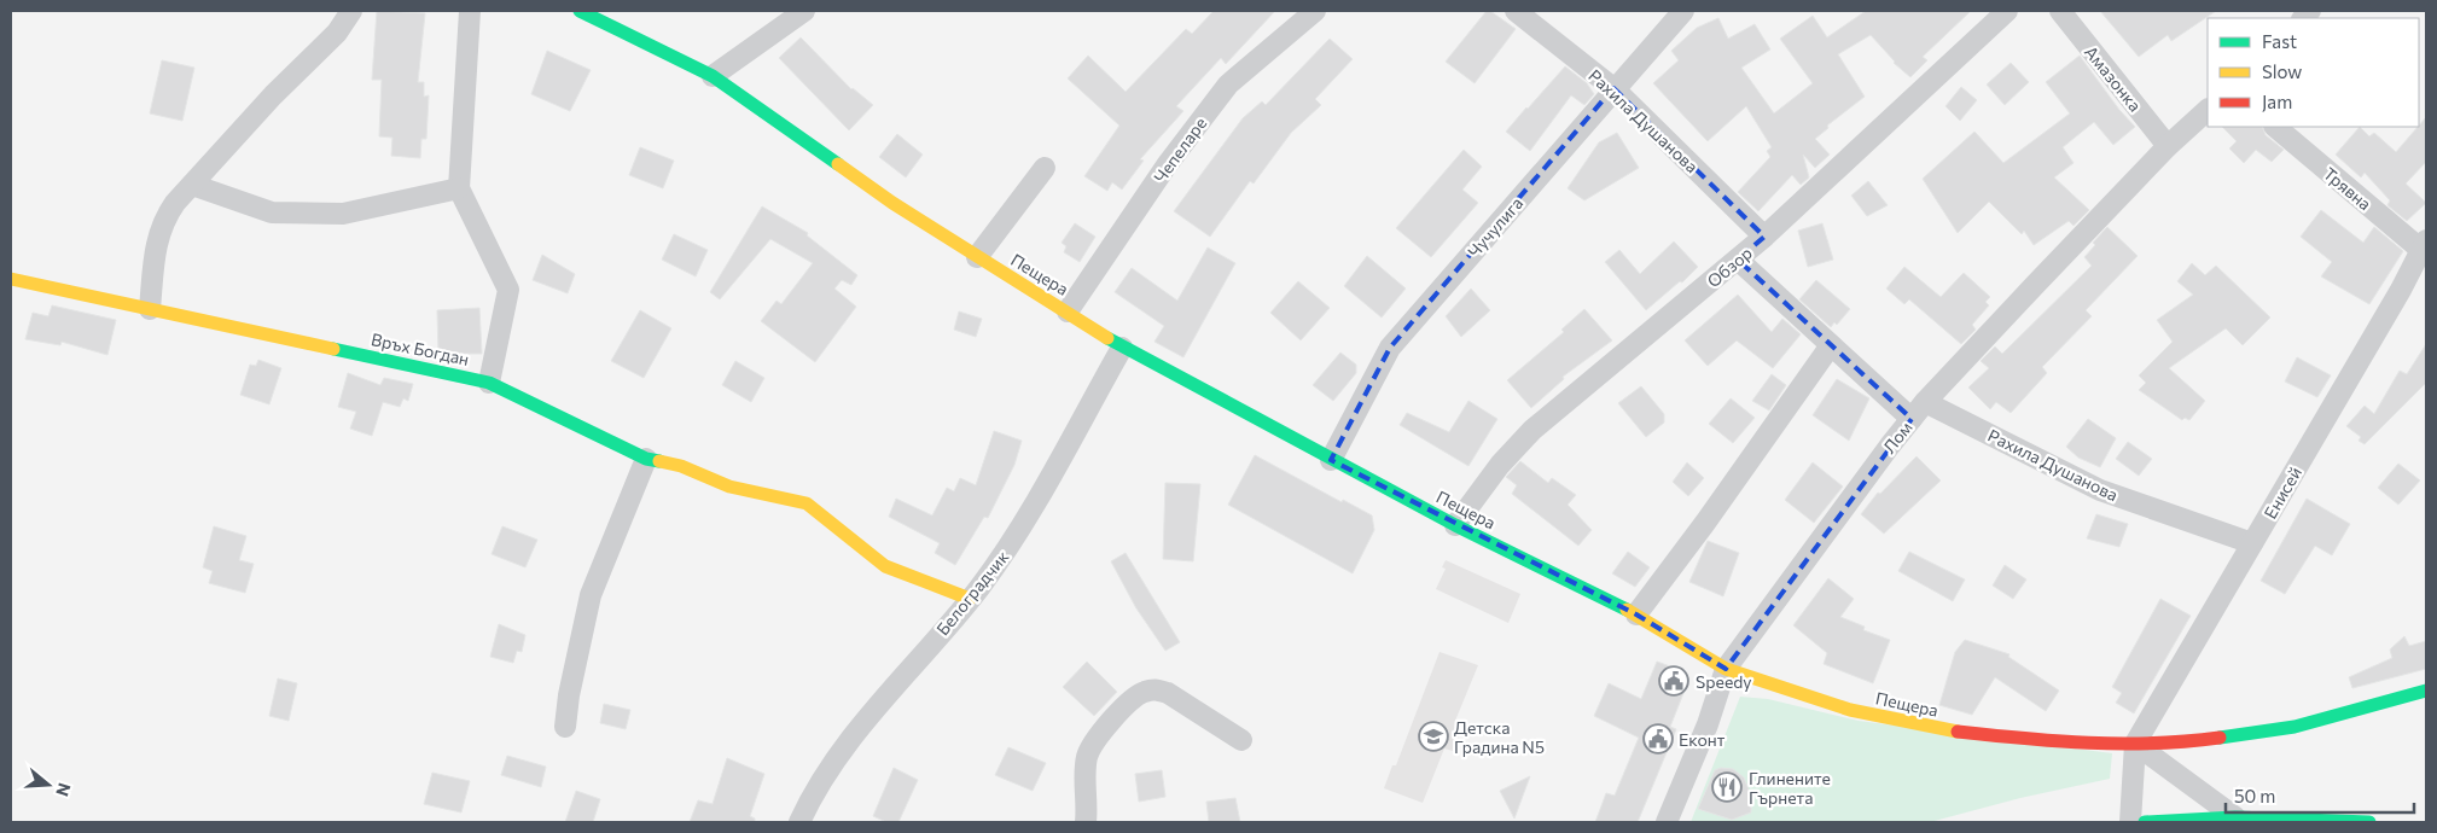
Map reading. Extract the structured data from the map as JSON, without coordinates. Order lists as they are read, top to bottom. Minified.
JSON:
{"streets":{"street":["Амазонка","Рахила Душанова","Чепеларе","Трявна","Чучулига","Обзор","Пещера","Връх Богдан","Лом","Енисей","Белоградчик"]},"crossings":[["Амазонка","Лом"],["Рахила Душанова","Чучулига"],["Рахила Душанова","Обзор"],["Рахила Душанова","Лом"],["Рахила Душанова","Енисей"],["Чепеларе","Пещера"],["Трявна","Енисей"],["Чучулига","Пещера"],["Обзор","Пещера"],["Пещера","Лом"],["Пещера","Енисей"],["Пещера","Белоградчик"],["Връх Богдан","Белоградчик"]],"places":{"public building":["Speedy","Еконт"],"school or university":["Детска Градина N5"],"restaurant":["Глинените Гърнета"]},"legend":["Fast","Slow","Jam"],"scale_bar":"50 m","north":"right"}
